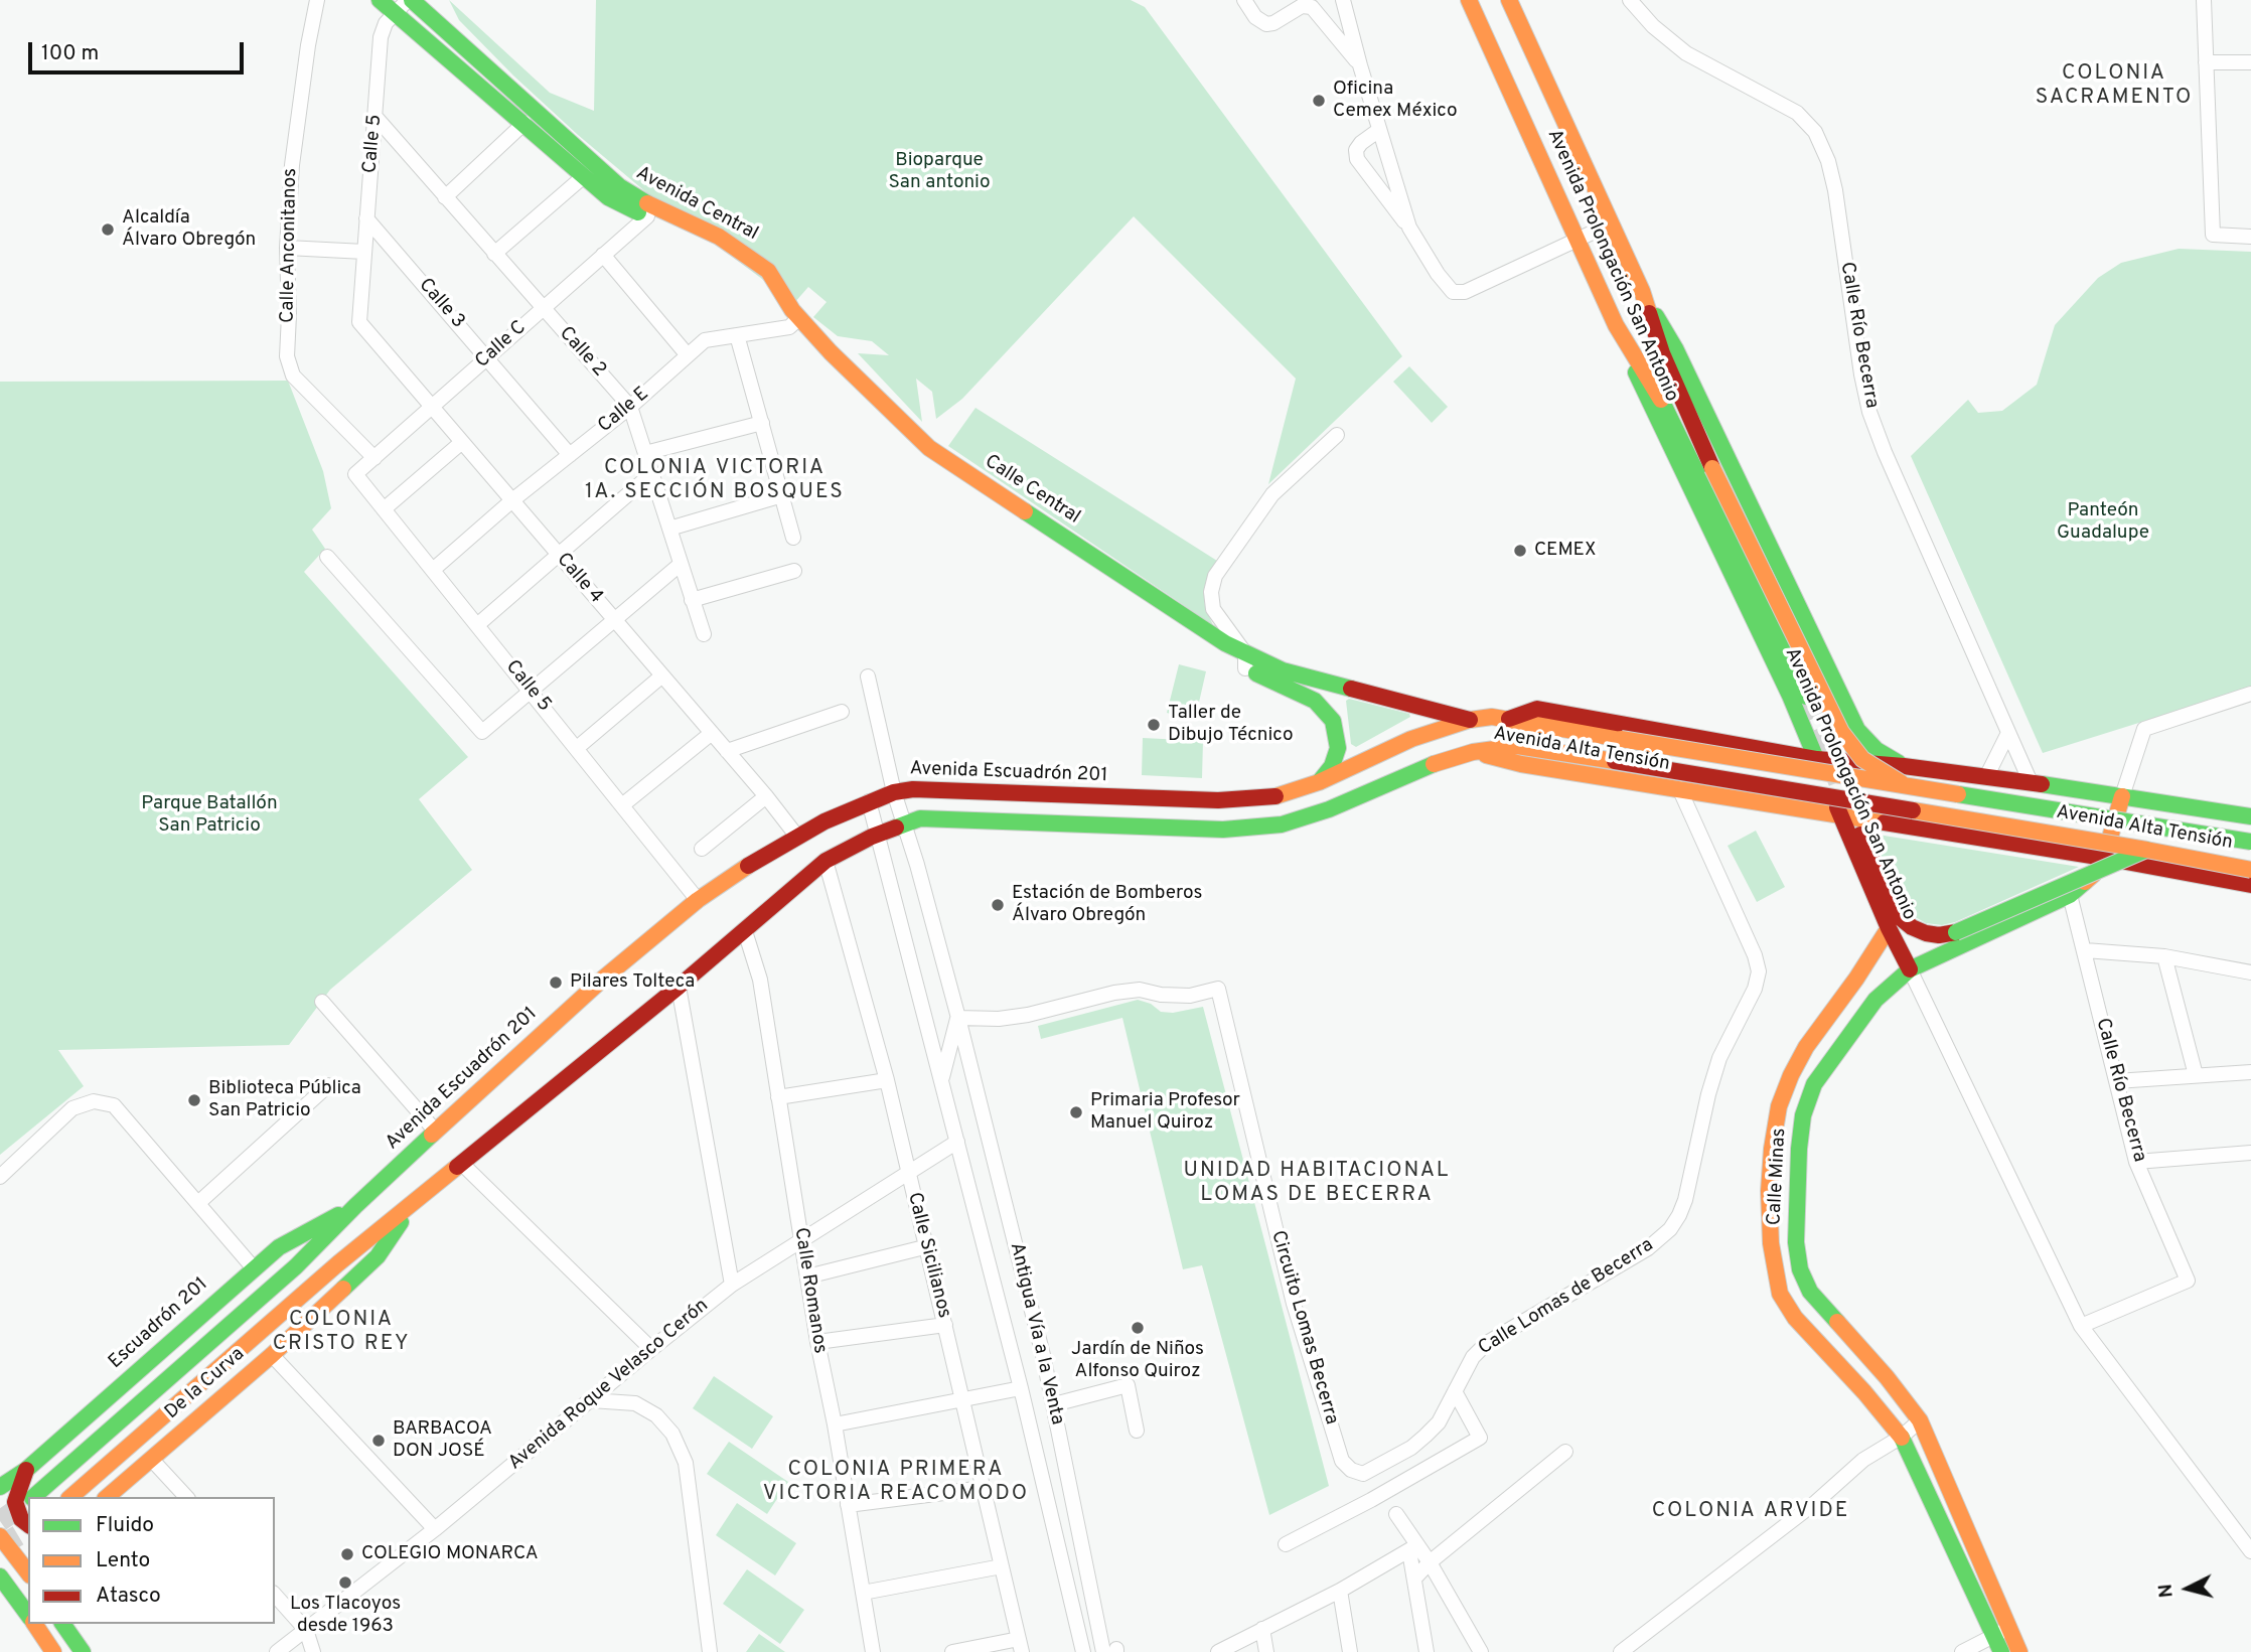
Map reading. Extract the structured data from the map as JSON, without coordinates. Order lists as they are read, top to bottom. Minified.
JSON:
{"streets":{"street":["Calle 5","Avenida Central","Calle Anconitanos","Avenida Prolongación San Antonio","Calle 3","Calle Río Becerra","Calle C","Calle 2","Calle E","Calle Central","Calle 4","Avenida Alta Tensión","Avenida Escuadrón 201","Calle Minas","Calle Sicilianos","Calle Romanos","Calle Lomas de Becerra","Escuadrón 201","Circuito Lomas Becerra","Antigua Vía a la Venta","De la Curva","Avenida Roque Velasco Cerón"]},"crossings":[["Calle 5","Avenida Central"],["Calle 5","Calle 3"],["Calle 5","Calle C"],["Calle 5","Calle 2"],["Calle 5","Calle E"],["Calle 5","Calle 4"],["Calle 5","Avenida Escuadrón 201"],["Avenida Central","Calle C"],["Avenida Central","Calle E"],["Avenida Central","Calle Central"],["Calle Anconitanos","Calle C"],["Avenida Prolongación San Antonio","Calle Río Becerra"],["Avenida Prolongación San Antonio","Avenida Alta Tensión"],["Avenida Prolongación San Antonio","Calle Minas"],["Calle 3","Calle C"],["Calle 3","Calle E"],["Calle Río Becerra","Avenida Alta Tensión"],["Calle Río Becerra","Calle Minas"],["Calle C","Calle 2"],["Calle C","Calle 4"],["Calle 2","Calle E"],["Calle E","Calle 4"],["Calle Central","Avenida Escuadrón 201"],["Calle 4","Avenida Escuadrón 201"],["Avenida Alta Tensión","Avenida Escuadrón 201"],["Avenida Alta Tensión","Calle Minas"],["Avenida Alta Tensión","Calle Lomas de Becerra"],["Avenida Escuadrón 201","Escuadrón 201"],["Avenida Escuadrón 201","Antigua Vía a la Venta"],["Calle Sicilianos","Avenida Roque Velasco Cerón"],["Calle Romanos","Avenida Roque Velasco Cerón"],["Calle Lomas de Becerra","Circuito Lomas Becerra"],["Circuito Lomas Becerra","Antigua Vía a la Venta"],["Antigua Vía a la Venta","Avenida Roque Velasco Cerón"]],"districts":["COLONIA SACRAMENTO","COLONIA VICTORIA 1A. SECCIÓN BOSQUES","UNIDAD HABITACIONAL LOMAS DE BECERRA","COLONIA CRISTO REY","COLONIA PRIMERA VICTORIA REACOMODO","COLONIA ARVIDE"],"parks":["Bioparque San antonio","Panteón Guadalupe","Parque Batallón San Patricio"],"places":["Oficina Cemex México","Alcaldía Álvaro Obregón","CEMEX","Taller de Dibujo Técnico","Estación de Bomberos Álvaro Obregón","Pilares Tolteca","Biblioteca Pública San Patricio","Primaria Profesor Manuel Quiroz","Jardín de Niños Alfonso Quiroz","BARBACOA DON JOSÉ","COLEGIO MONARCA","Los Tlacoyos desde 1963"],"legend":["Fluido","Lento","Atasco"],"scale_bar":"100 m","north":"left"}
